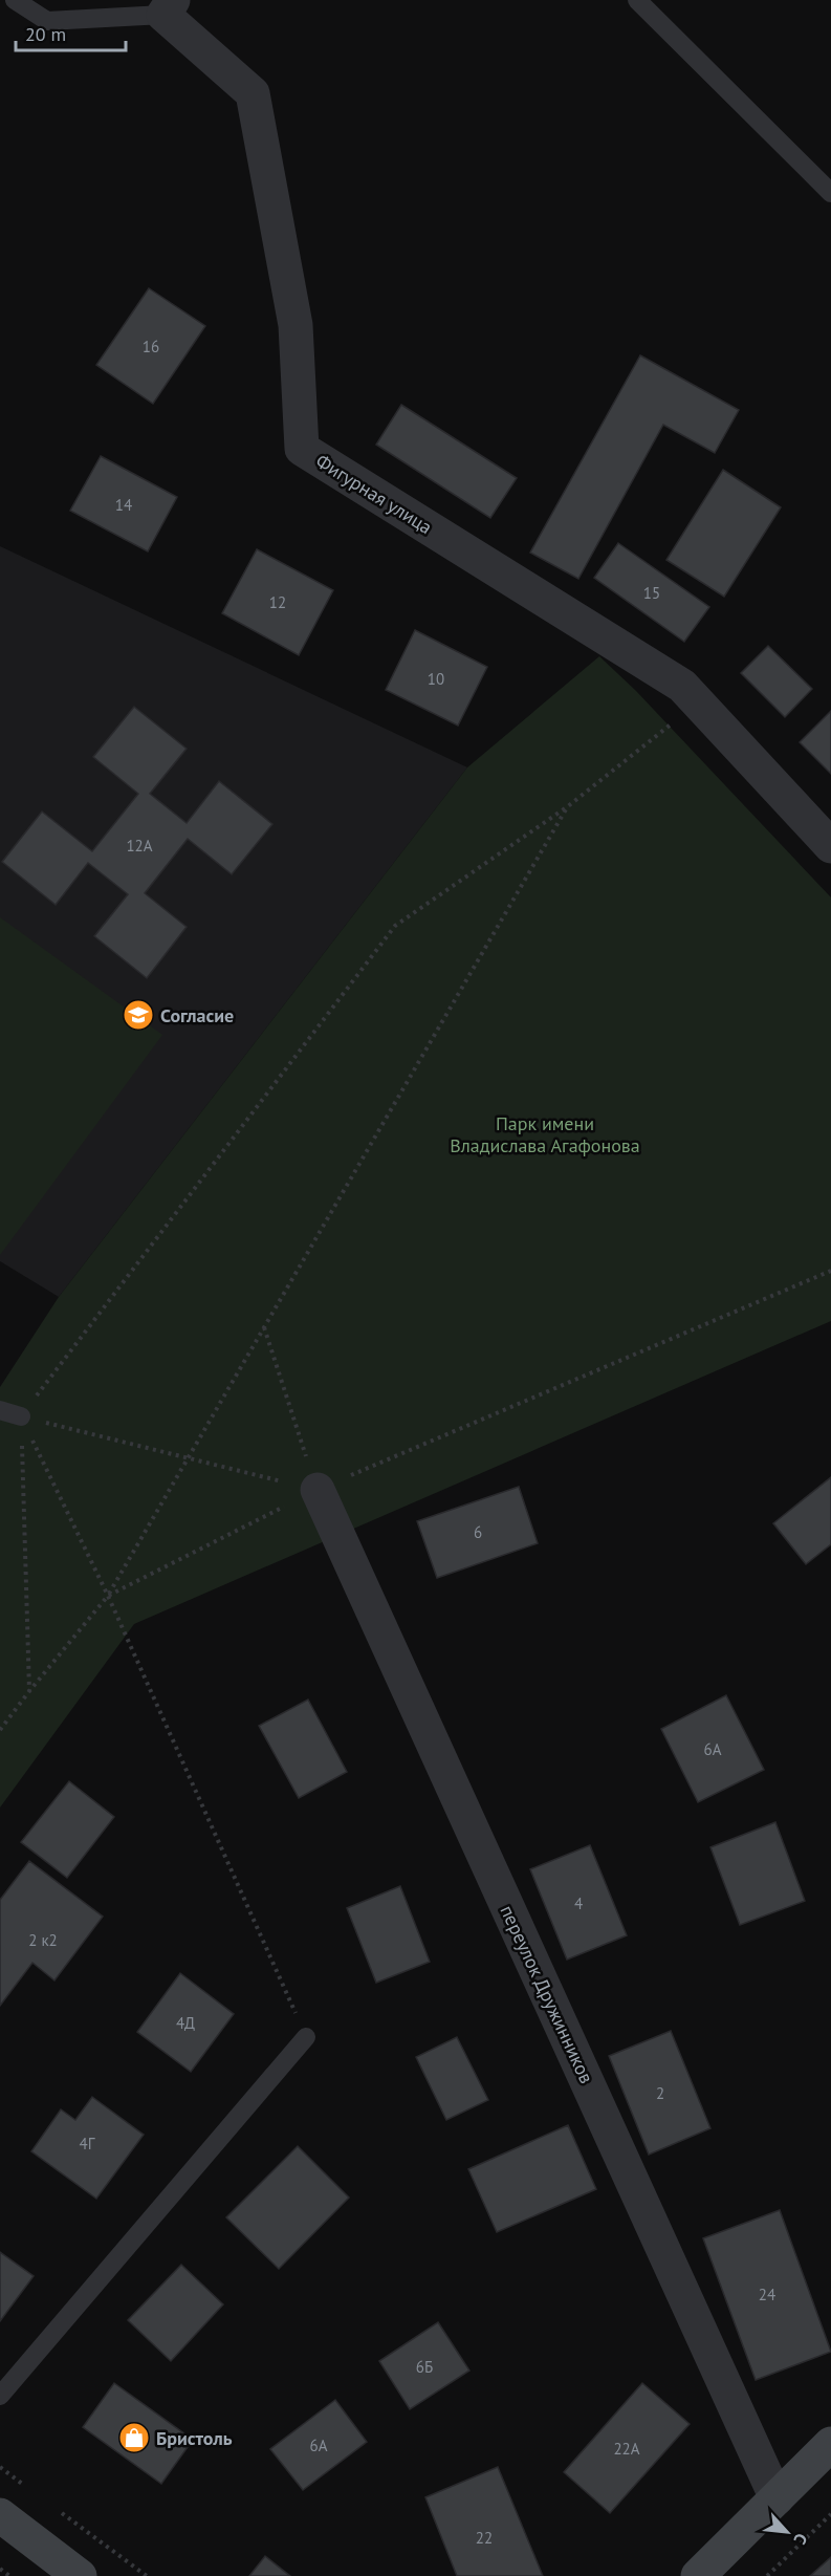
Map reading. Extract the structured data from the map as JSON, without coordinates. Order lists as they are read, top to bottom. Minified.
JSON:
{"streets":{"street":["Фигурная улица","переулок Дружинников"]},"parks":["Парк имени Владислава Агафонова"],"places":{"school or university":["Согласие"],"shop":["Бристоль"]},"house_numbers":["16","14","15","12","10","12А","6","6А","4","2 к2","4Д","2","4Г","24","6Б","6А","22А","22"],"scale_bar":"20 m","north":"bottom right"}
